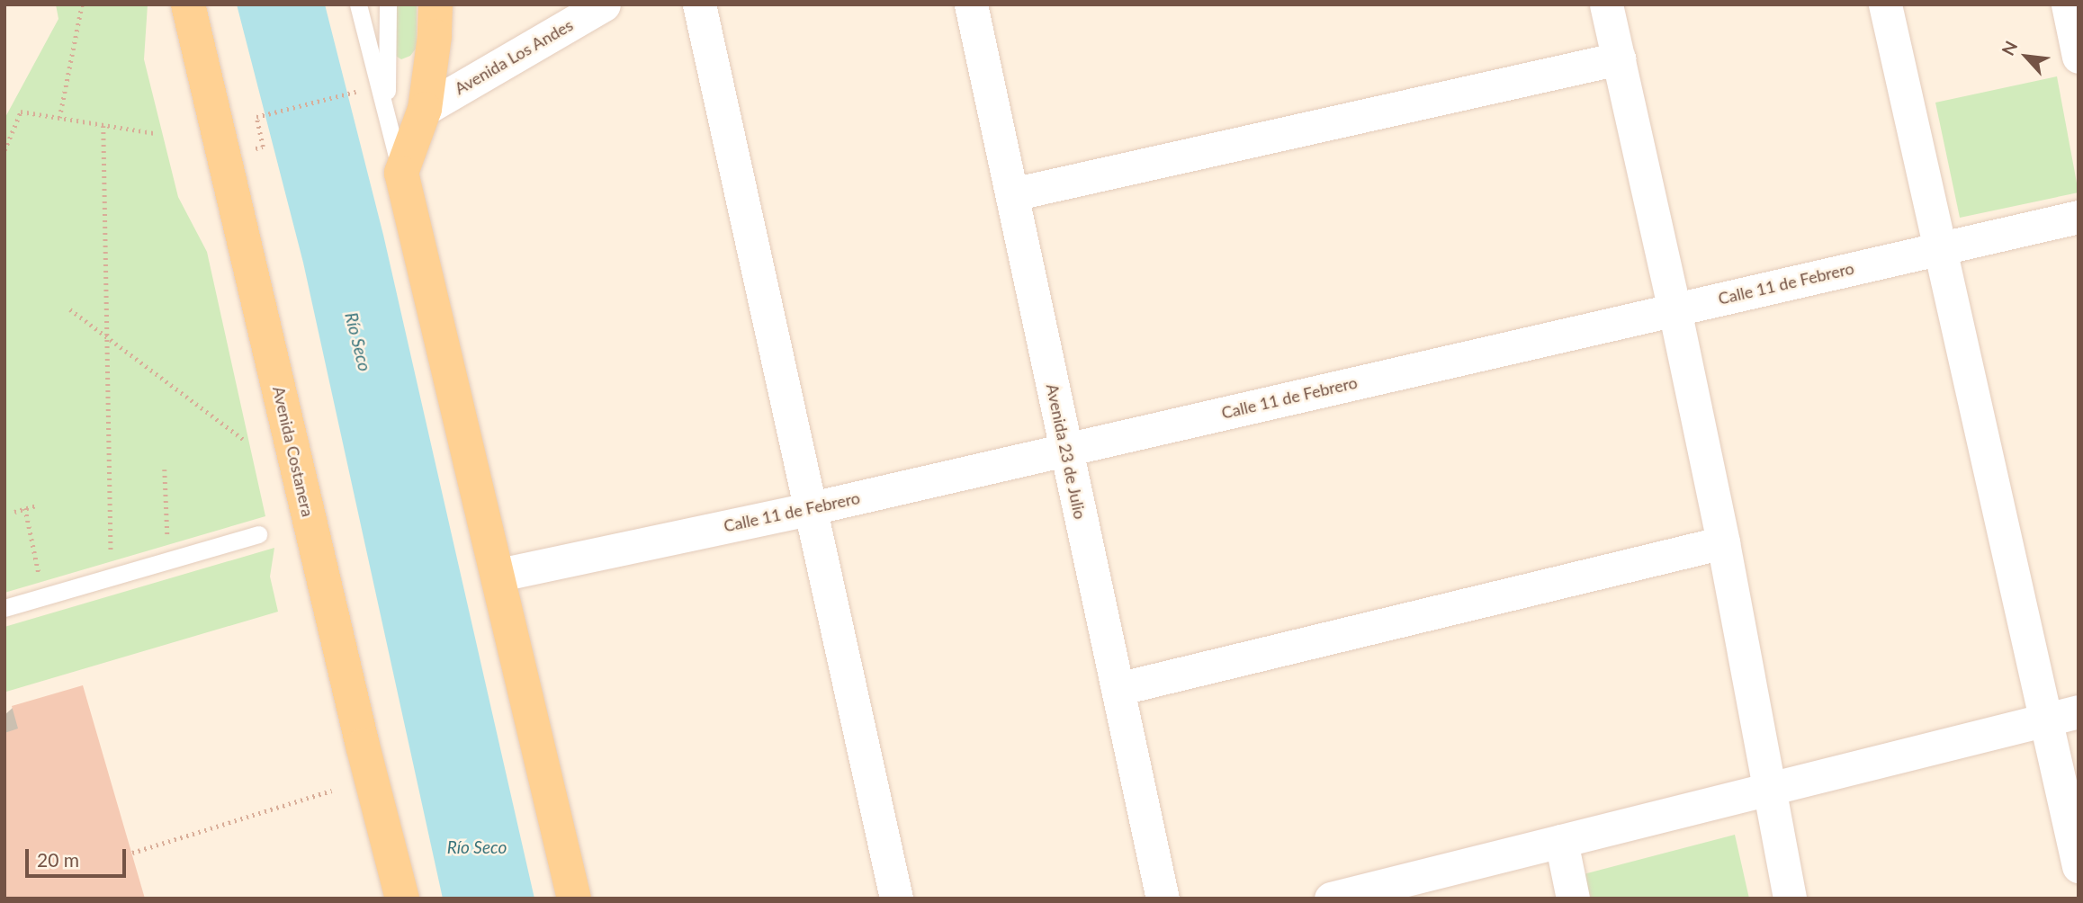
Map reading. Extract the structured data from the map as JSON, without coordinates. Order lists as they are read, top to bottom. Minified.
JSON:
{"streets":{"main road":["Avenida Costanera"],"street":["Avenida Los Andes","Calle 11 de Febrero","Avenida 23 de Julio"]},"crossings":[["Calle 11 de Febrero","Avenida 23 de Julio"]],"water":["Río Seco"],"scale_bar":"20 m","north":"top left"}
